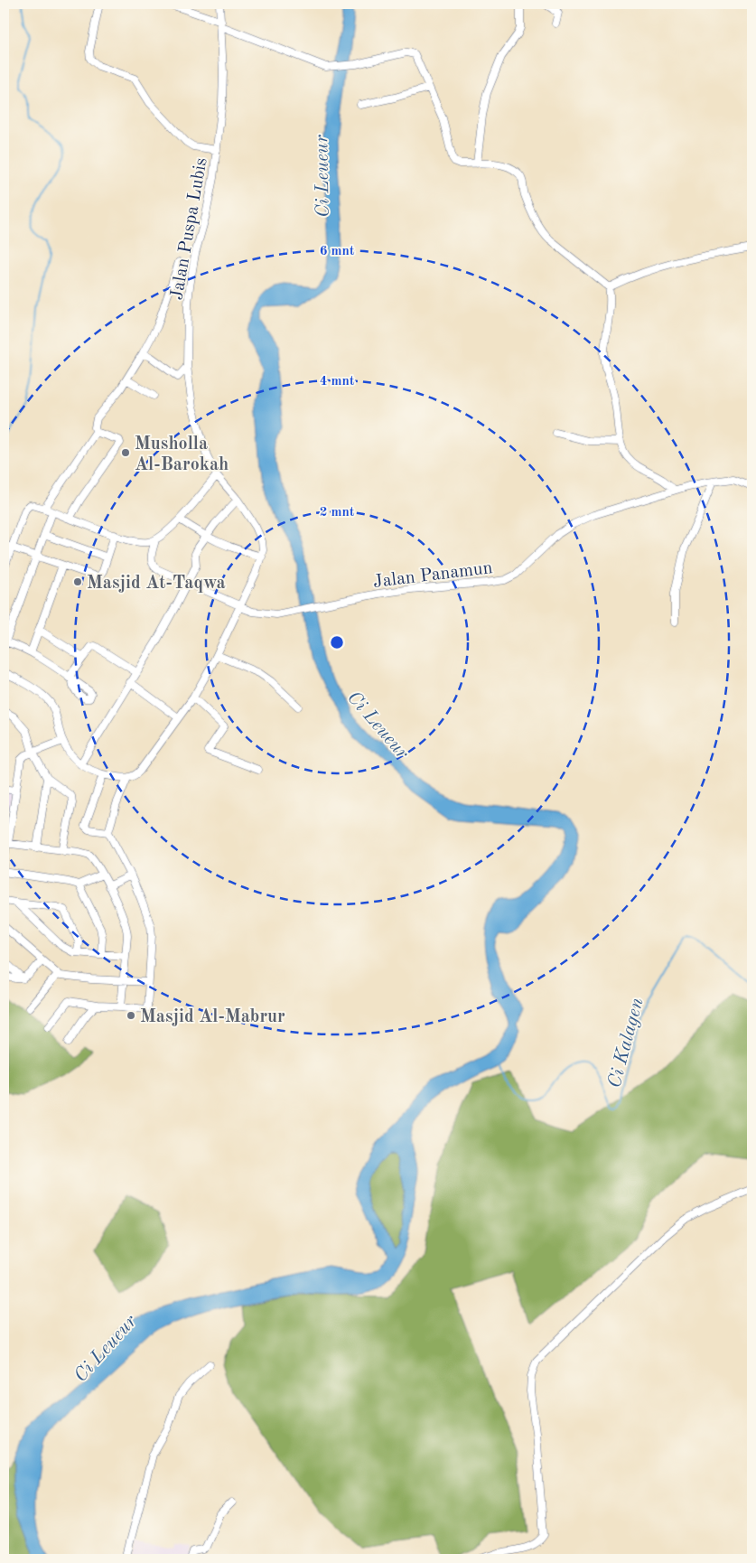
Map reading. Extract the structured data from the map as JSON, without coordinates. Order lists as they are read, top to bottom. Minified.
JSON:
{"streets":{"street":["Jalan Puspa Lubis","Jalan Panamun"]},"crossings":[["Jalan Puspa Lubis","Jalan Panamun"]],"water":["Ci Leueur","Ci Kalagen"],"places":["Musholla Al-Barokah","Masjid At-Taqwa","Masjid Al-Mabrur"],"rings":["6 mnt","4 mnt","2 mnt"]}
